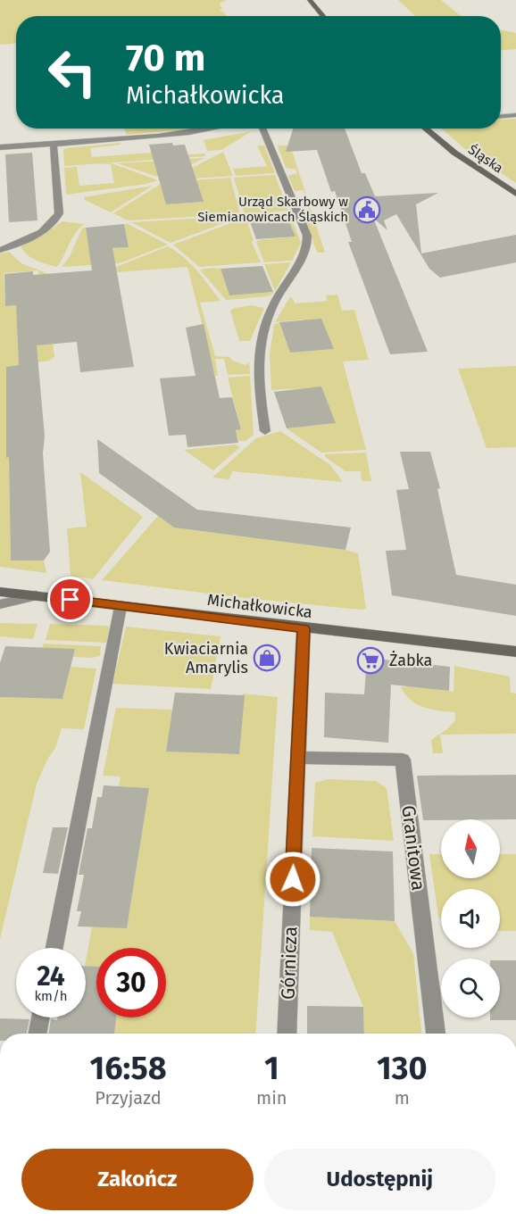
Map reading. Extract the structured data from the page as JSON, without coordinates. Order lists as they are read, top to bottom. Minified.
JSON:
{"streets":{"main road":["Śląska","Michałkowicka"],"street":["Granitowa","Górnicza"]},"crossings":[["Michałkowicka","Górnicza"],["Granitowa","Górnicza"]],"places":{"public building":["Urząd Skarbowy w Siemianowicach Śląskich"],"shop":["Kwiaciarnia Amarylis"],"supermarket":["Żabka"]},"north":"top","page":{"turn":["70 m","Michałkowicka"],"speed":"24 km/h","limit":"30","eta":["16:58","Przyjazd","1","min","130","m"],"buttons":["Zakończ","Udostępnij"]}}
